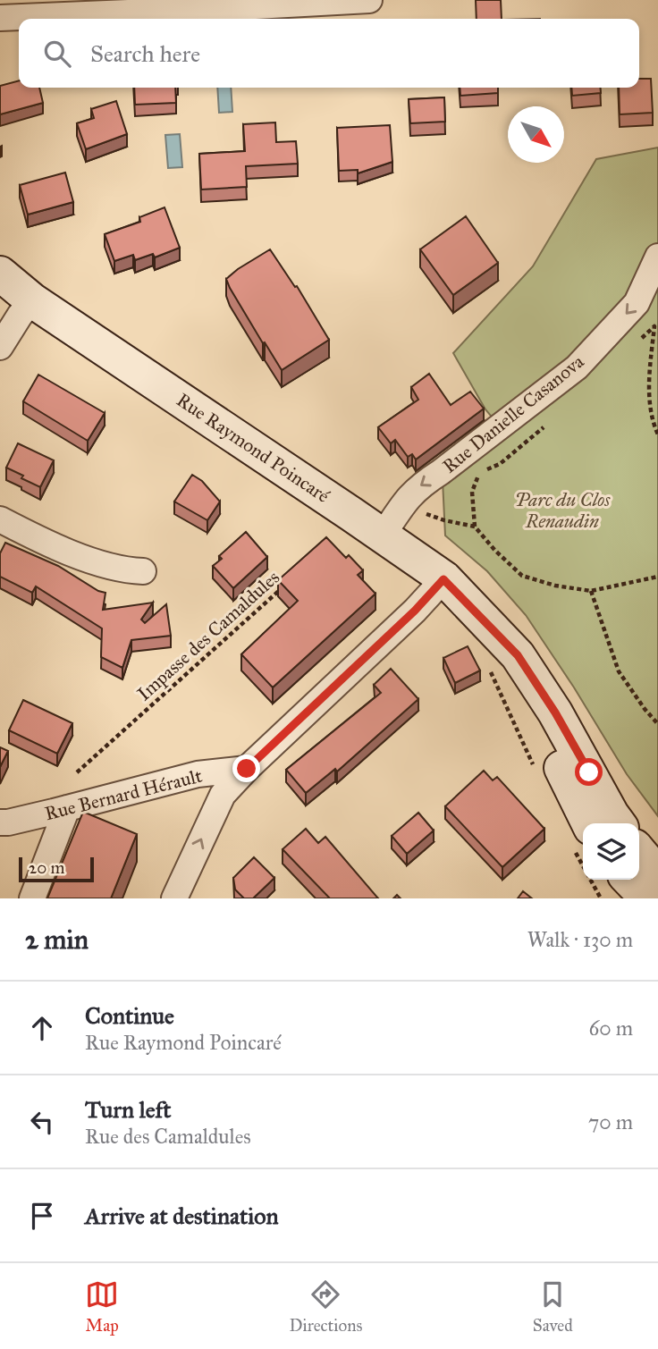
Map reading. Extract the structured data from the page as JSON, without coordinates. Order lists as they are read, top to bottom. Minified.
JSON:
{"streets":{"main road":["Rue Raymond Poincaré"],"street":["Rue Danielle Casanova","Rue Bernard Hérault"],"path":["Impasse des Camaldules"]},"crossings":[["Rue Danielle Casanova","Rue Raymond Poincaré"]],"one_way":["Rue Danielle Casanova"],"parks":["Parc du Clos Renaudin"],"scale_bar":"20 m","north":"bottom right","page":{"search":"Search here","scale":"20 m","heading":["2 min","Walk · 130 m"],"list":[["Continue","Rue Raymond Poincaré","60 m"],["Turn left","Rue des Camaldules","70 m"],"Arrive at destination"],"nav":["Map","Directions","Saved"]}}
